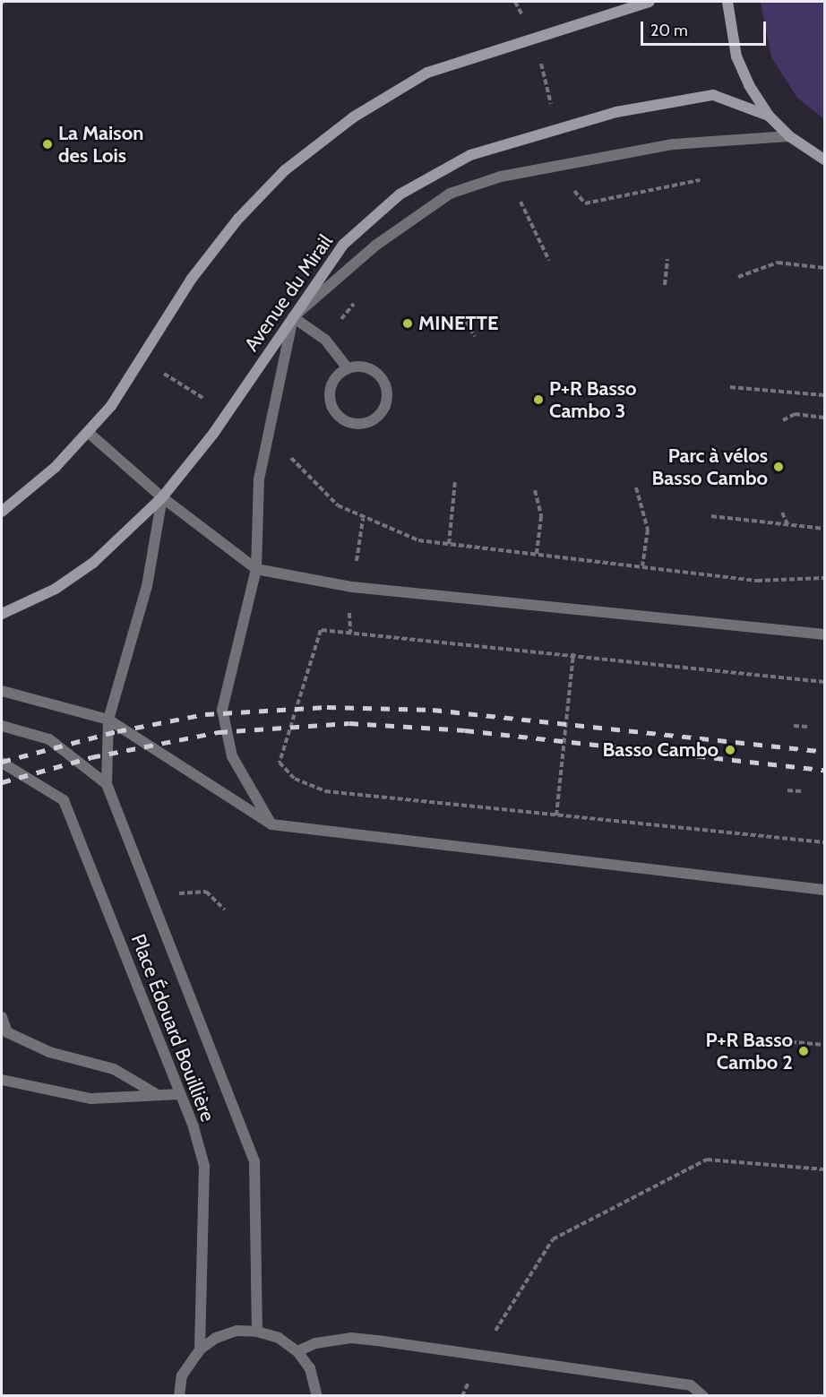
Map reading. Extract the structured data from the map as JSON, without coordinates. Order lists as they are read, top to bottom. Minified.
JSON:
{"streets":{"main road":["Avenue du Mirail"],"street":["Place Édouard Bouillière"]},"crossings":[["Avenue du Mirail","Place Édouard Bouillière"]],"places":["La Maison des Lois","MINETTE","P+R Basso Cambo 3","Parc à vélos Basso Cambo","Basso Cambo","P+R Basso Cambo 2"],"scale_bar":"20 m"}
